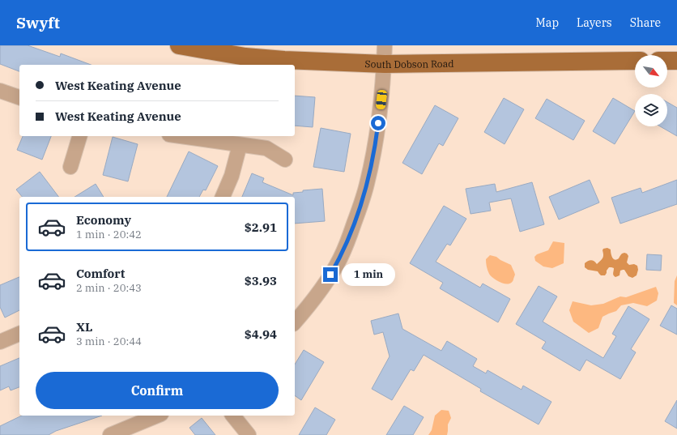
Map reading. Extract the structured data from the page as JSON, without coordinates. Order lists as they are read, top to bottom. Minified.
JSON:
{"streets":{"main road":["South Dobson Road"]},"north":"bottom right","page":{"header":"Swyft","nav":["Map","Layers","Share"],"banner":["West Keating Avenue","West Keating Avenue"],"list":[{"name":"Economy","note":"1 min · 20:42","value":"$2.91"},{"name":"Comfort","note":"2 min · 20:43","value":"$3.93"},{"name":"XL","note":"3 min · 20:44","value":"$4.94"}],"bubble":"1 min","buttons":"Confirm"}}
